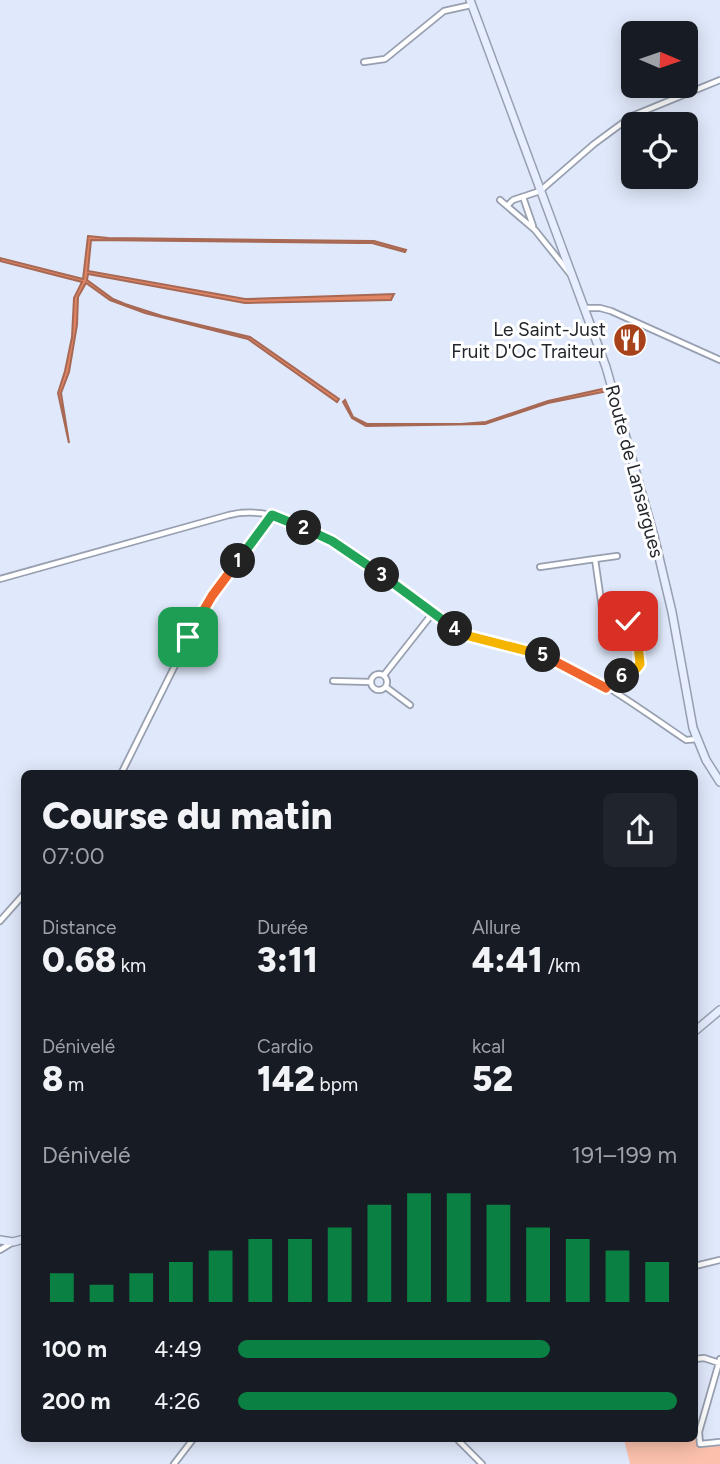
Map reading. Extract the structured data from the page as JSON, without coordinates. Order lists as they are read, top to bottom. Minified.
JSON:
{"streets":{"main road":["Route de Lansargues"]},"places":{"restaurant":["Le Saint-Just Fruit D'Oc Traiteur"]},"north":"right","page":{"pins":["2","1","3","4","5","6"],"heading":["Course du matin","07:00"],"stats":[["Distance","0.68 km"],["Durée","3:11"],["Allure","4:41 /km"],["Dénivelé","8 m"],["Cardio","142 bpm"],["kcal","52"]],"chart":["Dénivelé","191–199 m"],"list":[{"name":"100 m","note":"4:49"},{"name":"200 m","note":"4:26"}]}}
